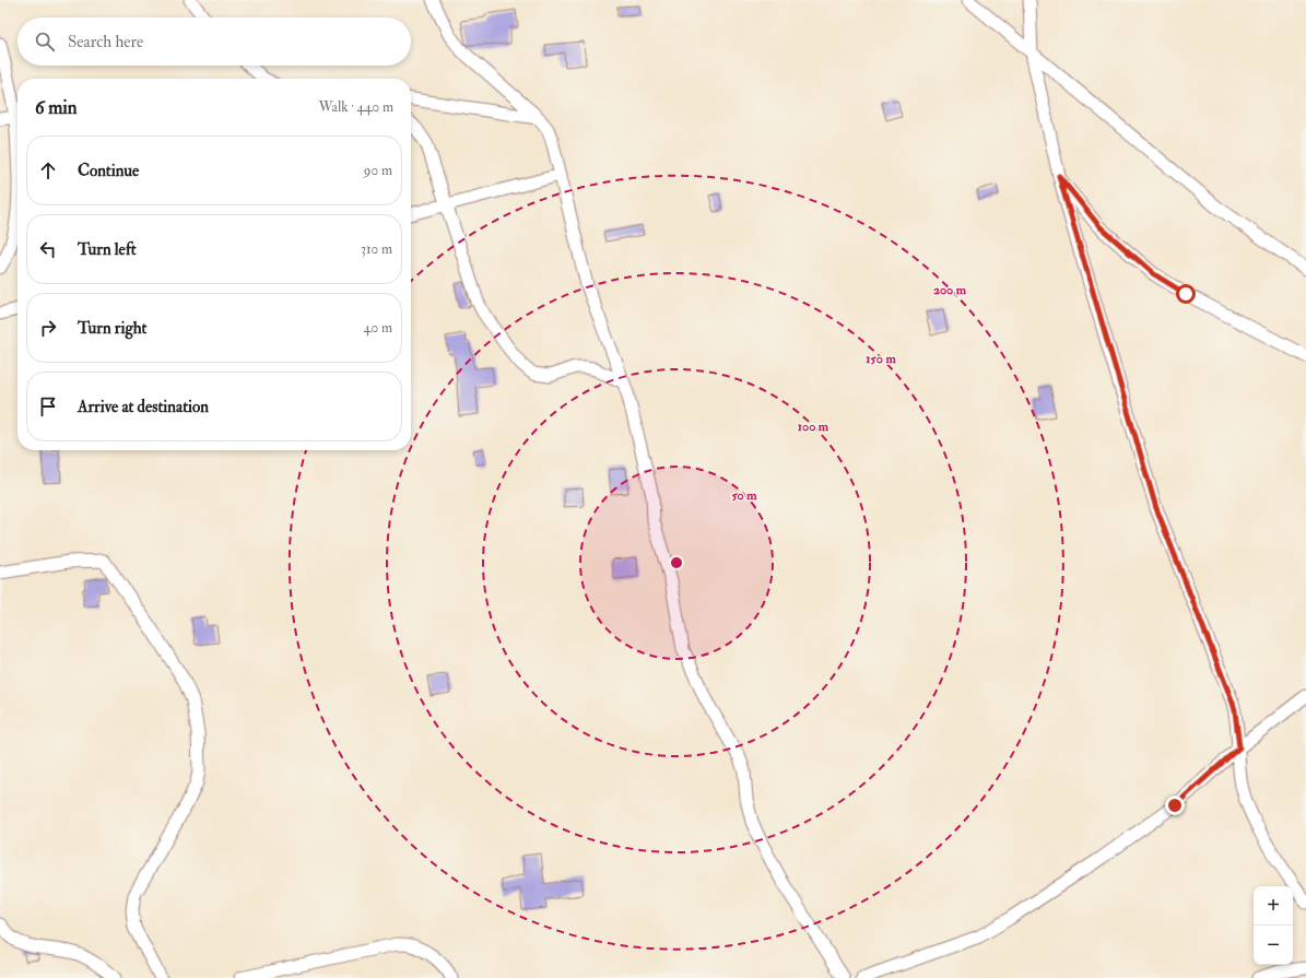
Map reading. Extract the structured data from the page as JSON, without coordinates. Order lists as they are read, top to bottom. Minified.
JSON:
{"page":{"search":"Search here","heading":["6 min","Walk · 440 m"],"list":[["Continue","90 m"],["Turn left","310 m"],["Turn right","40 m"],"Arrive at destination"],"map_buttons":["+","−"]},"rings":["200 m","150 m","100 m","50 m"]}
